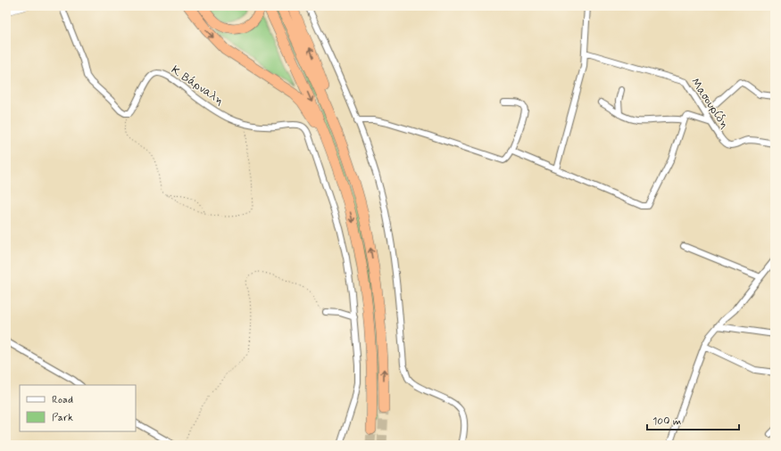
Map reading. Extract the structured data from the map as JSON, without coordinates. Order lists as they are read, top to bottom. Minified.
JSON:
{"streets":{"street":["Κ. Βάρναλη","Μασουρίδη"]},"legend":["Road","Park"],"scale_bar":"100 m"}
